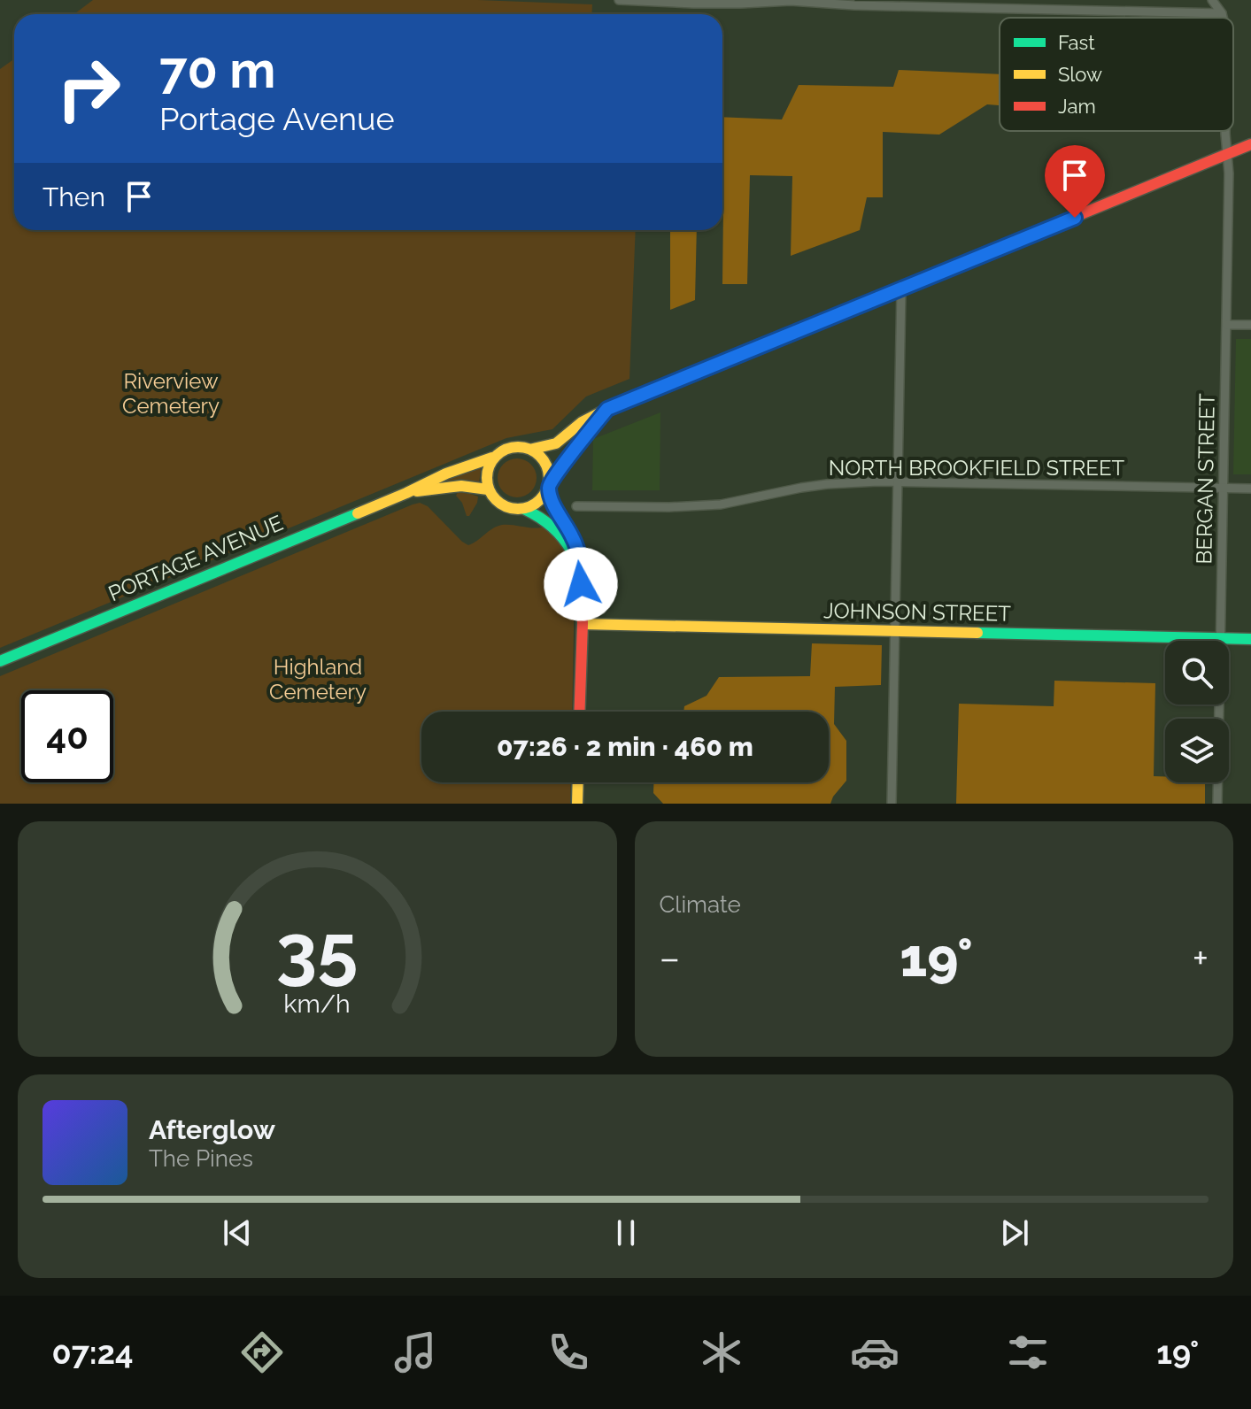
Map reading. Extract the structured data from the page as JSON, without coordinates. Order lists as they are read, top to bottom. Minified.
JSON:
{"streets":{"main road":["PORTAGE AVENUE","JOHNSON STREET"],"street":["NORTH BROOKFIELD STREET","BERGAN STREET"]},"crossings":[["NORTH BROOKFIELD STREET","BERGAN STREET"],["BERGAN STREET","JOHNSON STREET"]],"parks":["Riverview Cemetery","Highland Cemetery"],"legend":["Fast","Slow","Jam"],"page":{"turn":["70 m","Portage Avenue"],"then":"Then","limit":"40","trip":"07:26 · 2 min · 460 m","tile":"Climate","heat":["−","19°","+"],"song":["Afterglow","The Pines"],"tabs":["07:24","19°"],"gauge":["35","km/h"]}}
